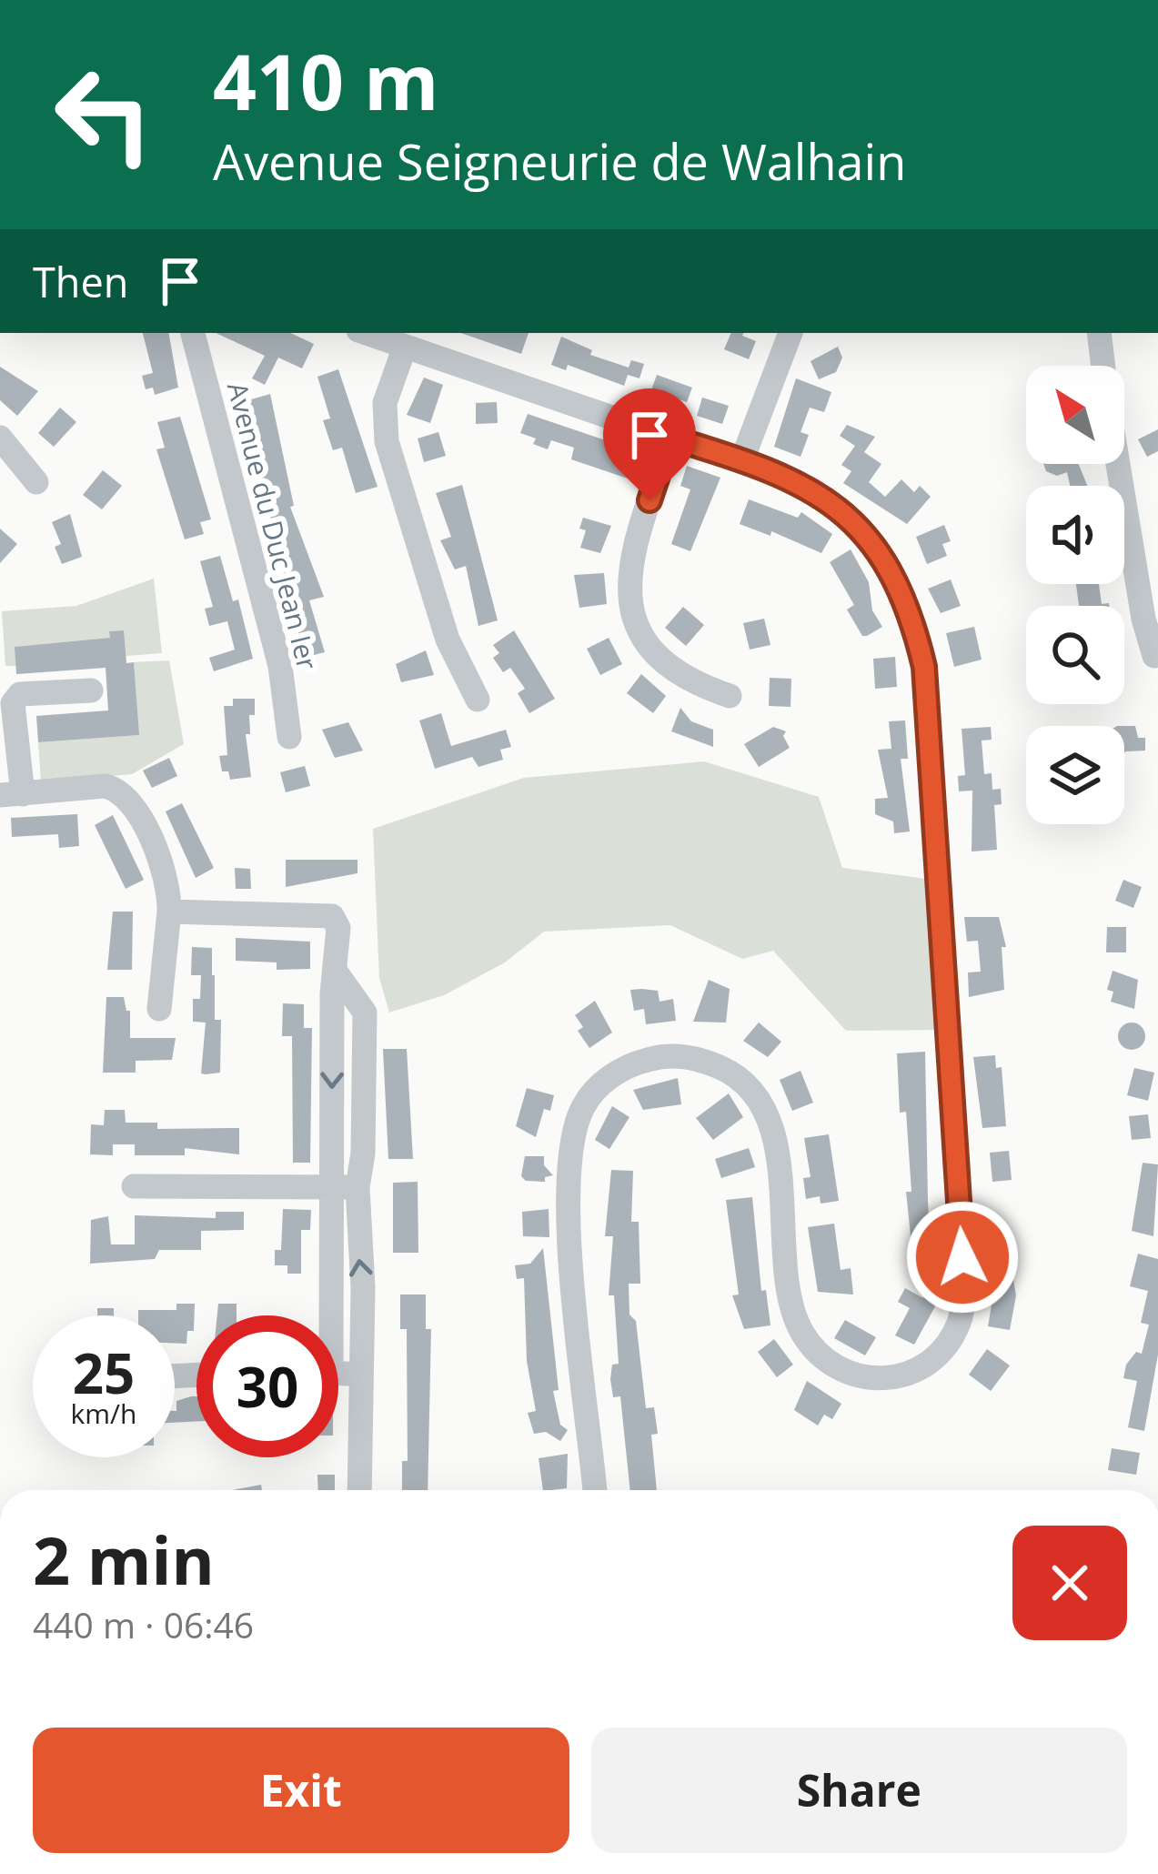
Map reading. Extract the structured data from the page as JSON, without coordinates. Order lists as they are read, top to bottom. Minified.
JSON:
{"streets":{"street":["Avenue du Duc Jean Ier"]},"north":"top left","page":{"turn":["410 m","Avenue Seigneurie de Walhain"],"then":"Then","speed":"25 km/h","limit":"30","heading":["2 min","440 m · 06:46"],"buttons":["Exit","Share"]}}
